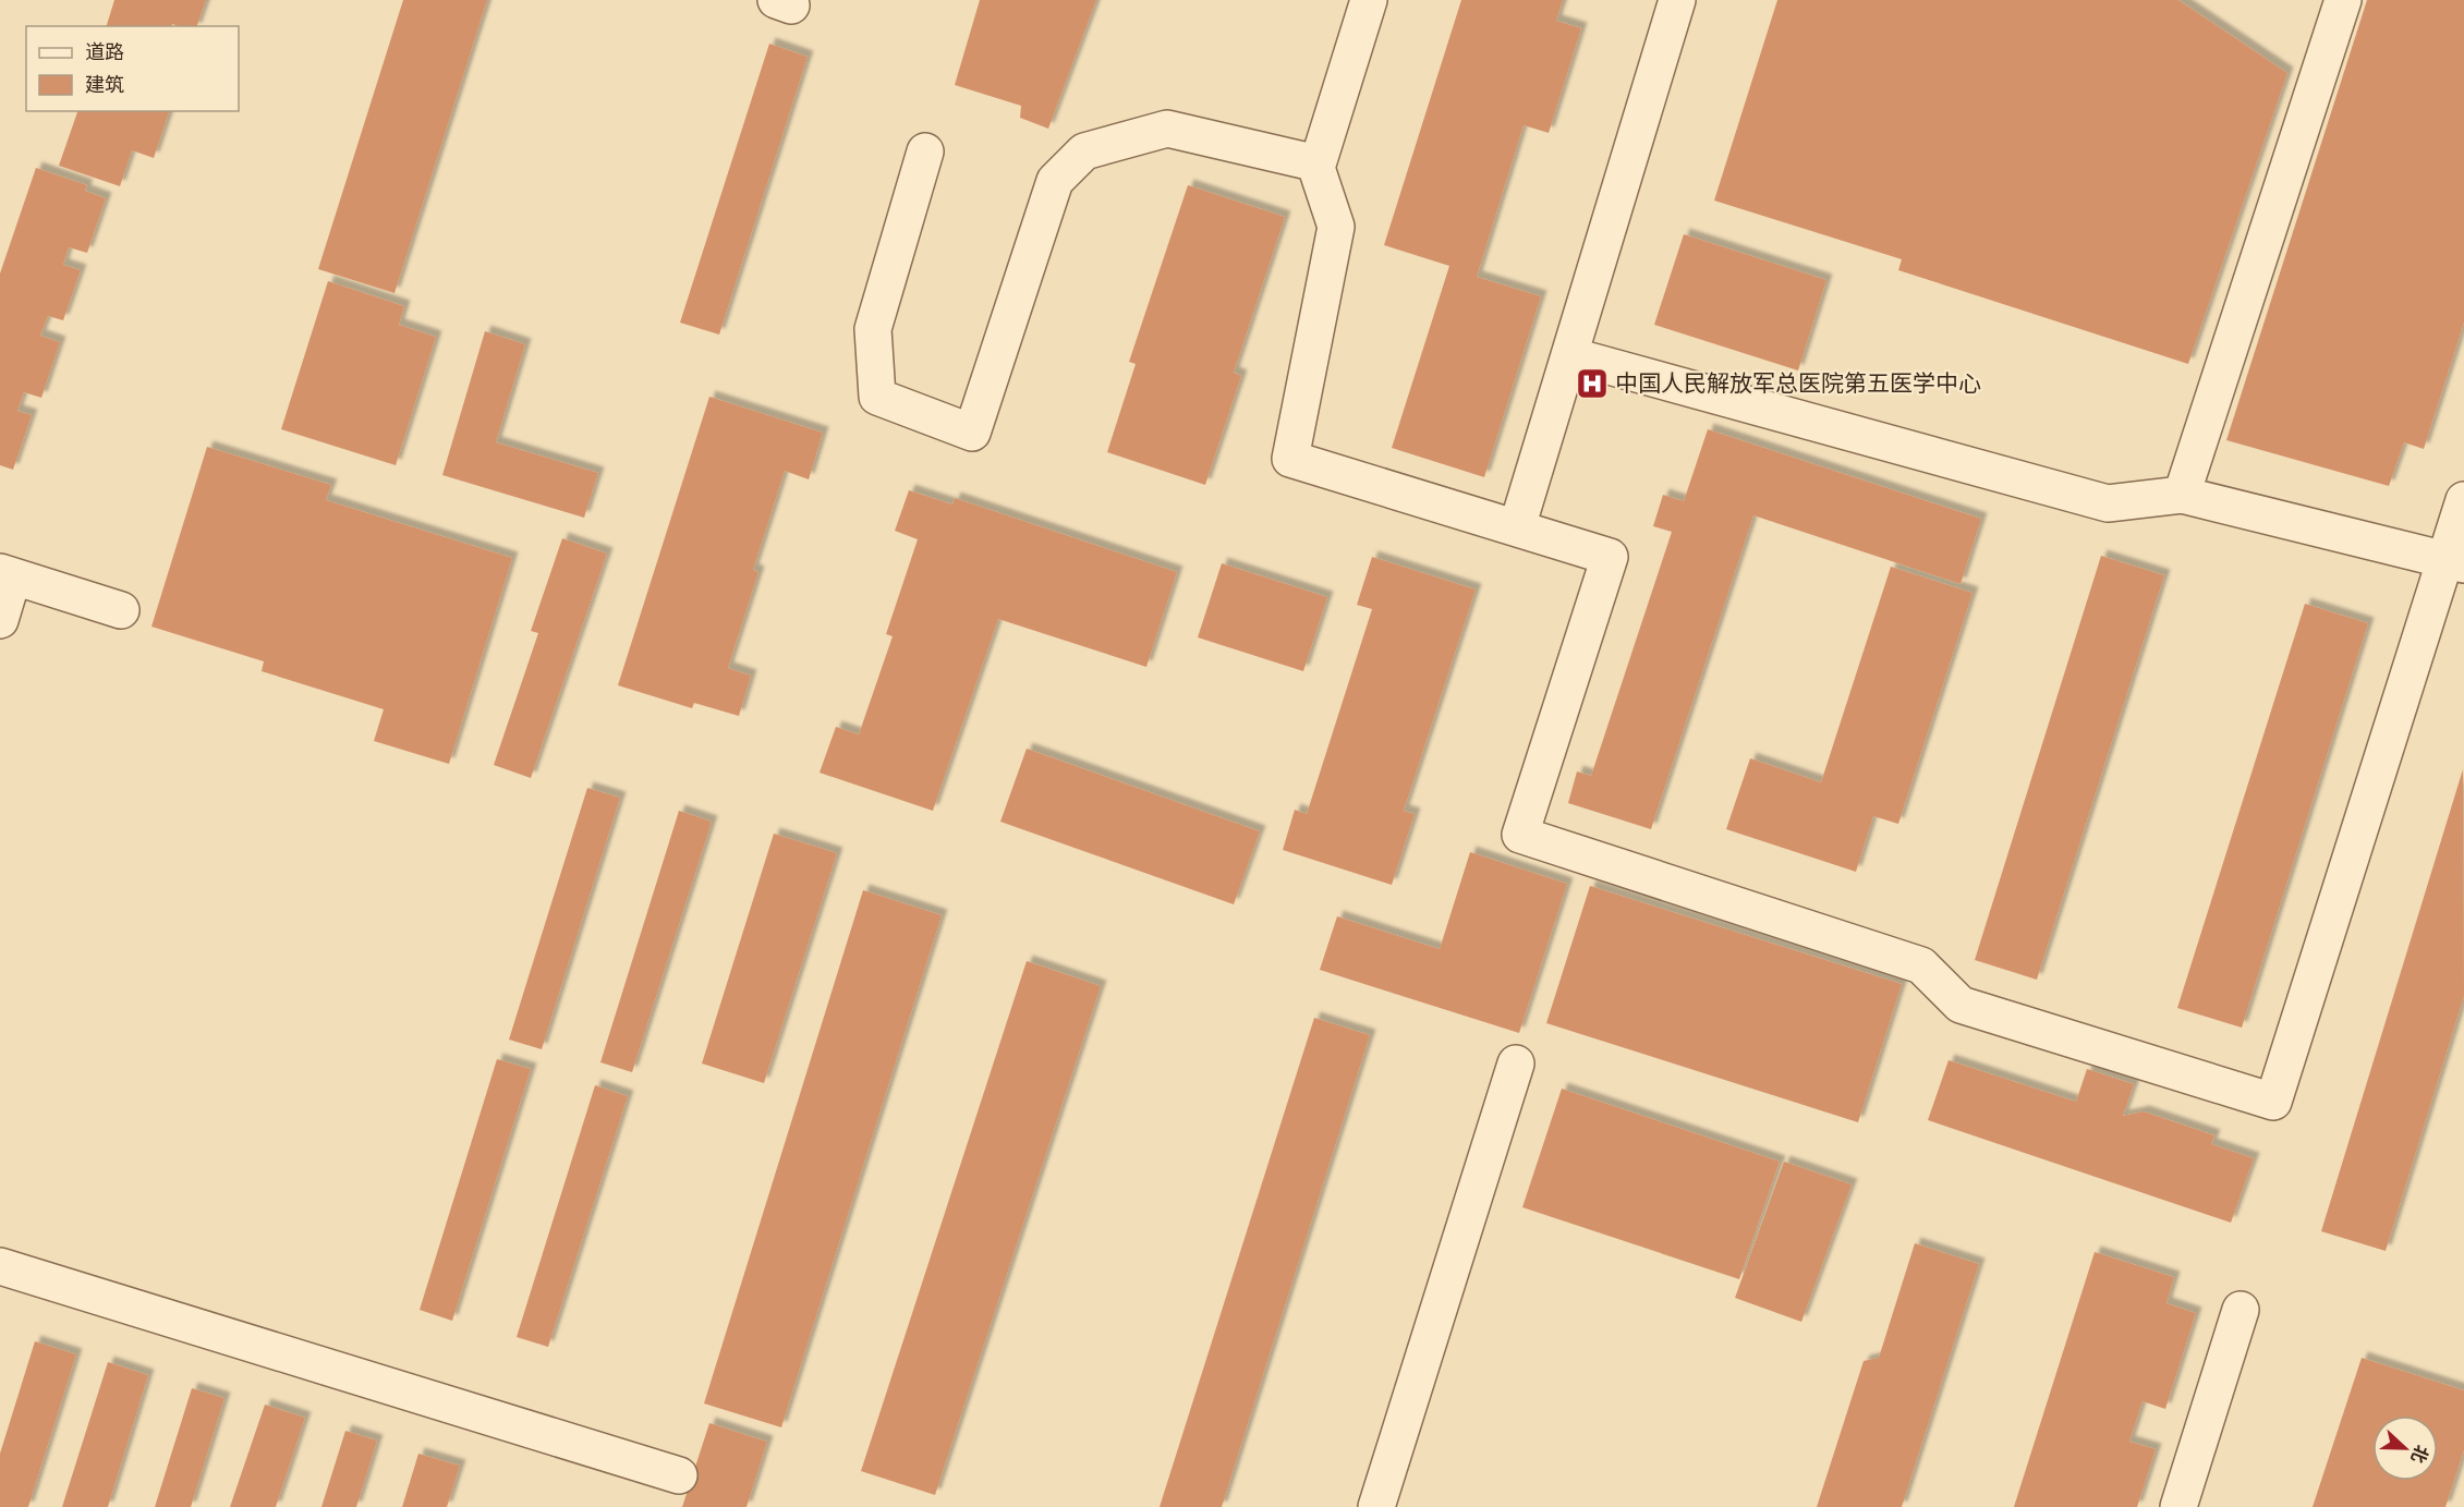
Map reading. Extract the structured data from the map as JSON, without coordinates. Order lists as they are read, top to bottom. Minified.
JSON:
{"places":{"hospital":["中国人民解放军总医院第五医学中心"]},"legend":["道路","建筑"],"north":"right"}
